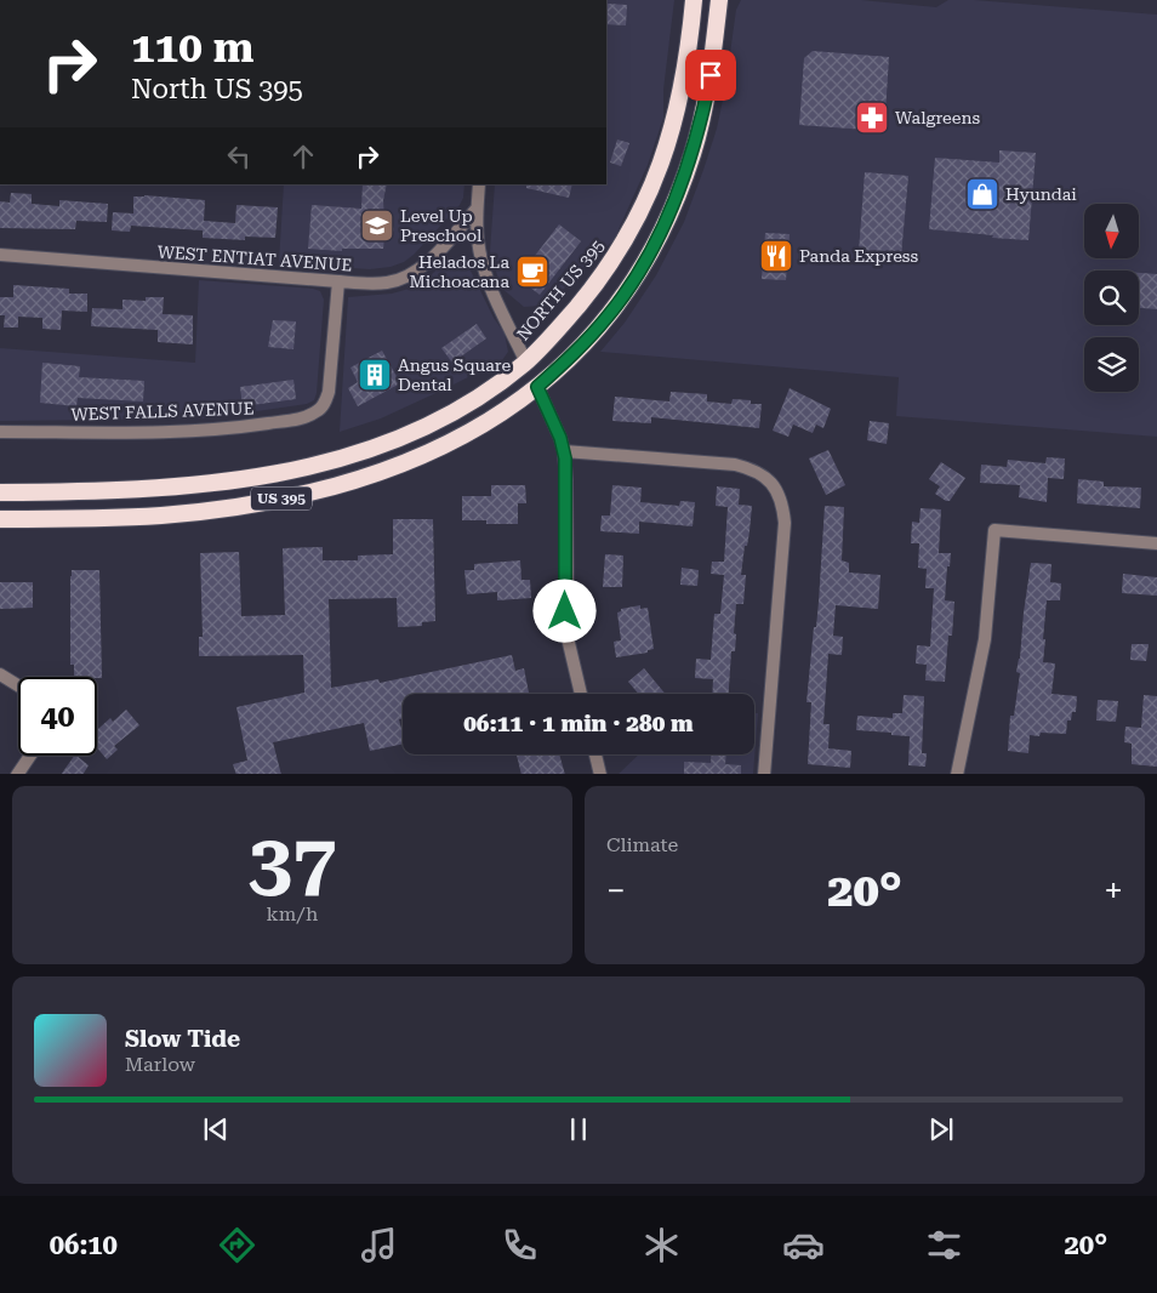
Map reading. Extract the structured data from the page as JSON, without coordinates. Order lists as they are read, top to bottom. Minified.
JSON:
{"streets":{"highway":["NORTH US 395","US 395"],"street":["WEST ENTIAT AVENUE","WEST FALLS AVENUE"]},"crossings":[["WEST ENTIAT AVENUE","WEST FALLS AVENUE"],["NORTH US 395","US 395"]],"places":{"pharmacy":["Walgreens"],"shop":["Hyundai"],"school or university":["Level Up Preschool"],"restaurant":["Panda Express"],"cafe":["Helados La Michoacana"],"building":["Angus Square Dental"]},"north":"bottom","page":{"turn":["110 m","North US 395"],"limit":"40","trip":"06:11 · 1 min · 280 m","tile":[["37","km/h"],"Climate"],"heat":["−","20°","+"],"song":["Slow Tide","Marlow"],"tabs":["06:10","20°"]}}
